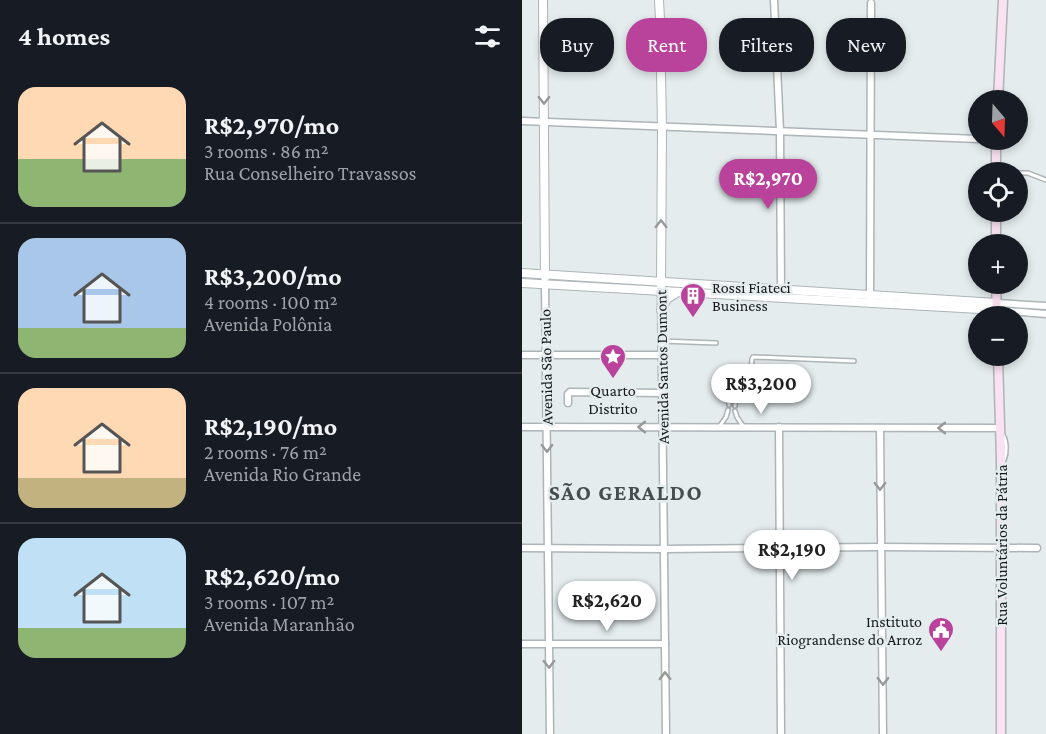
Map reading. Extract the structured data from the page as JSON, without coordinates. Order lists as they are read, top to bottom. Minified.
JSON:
{"streets":{"main road":["Rua Voluntários da Pátria"],"street":["Avenida São Paulo","Avenida Santos Dumont"]},"one_way":["Avenida São Paulo"],"districts":["SÃO GERALDO"],"places":{"building":["Rossi Fiateci Business"],"place":["Quarto Distrito"],"public building":["Instituto Riograndense do Arroz"]},"north":"bottom","page":{"heading":"4 homes","chip":["Buy","Rent","Filters","New"],"list":[{"name":"R$2,970/mo","note":"3 rooms · 86 m² · Rua Conselheiro Travassos"},{"name":"R$3,200/mo","note":"4 rooms · 100 m² · Avenida Polônia"},{"name":"R$2,190/mo","note":"2 rooms · 76 m² · Avenida Rio Grande"},{"name":"R$2,620/mo","note":"3 rooms · 107 m² · Avenida Maranhão"}],"map_buttons":["+","−"],"price":["R$2,970","R$3,200","R$2,190","R$2,620"]}}
